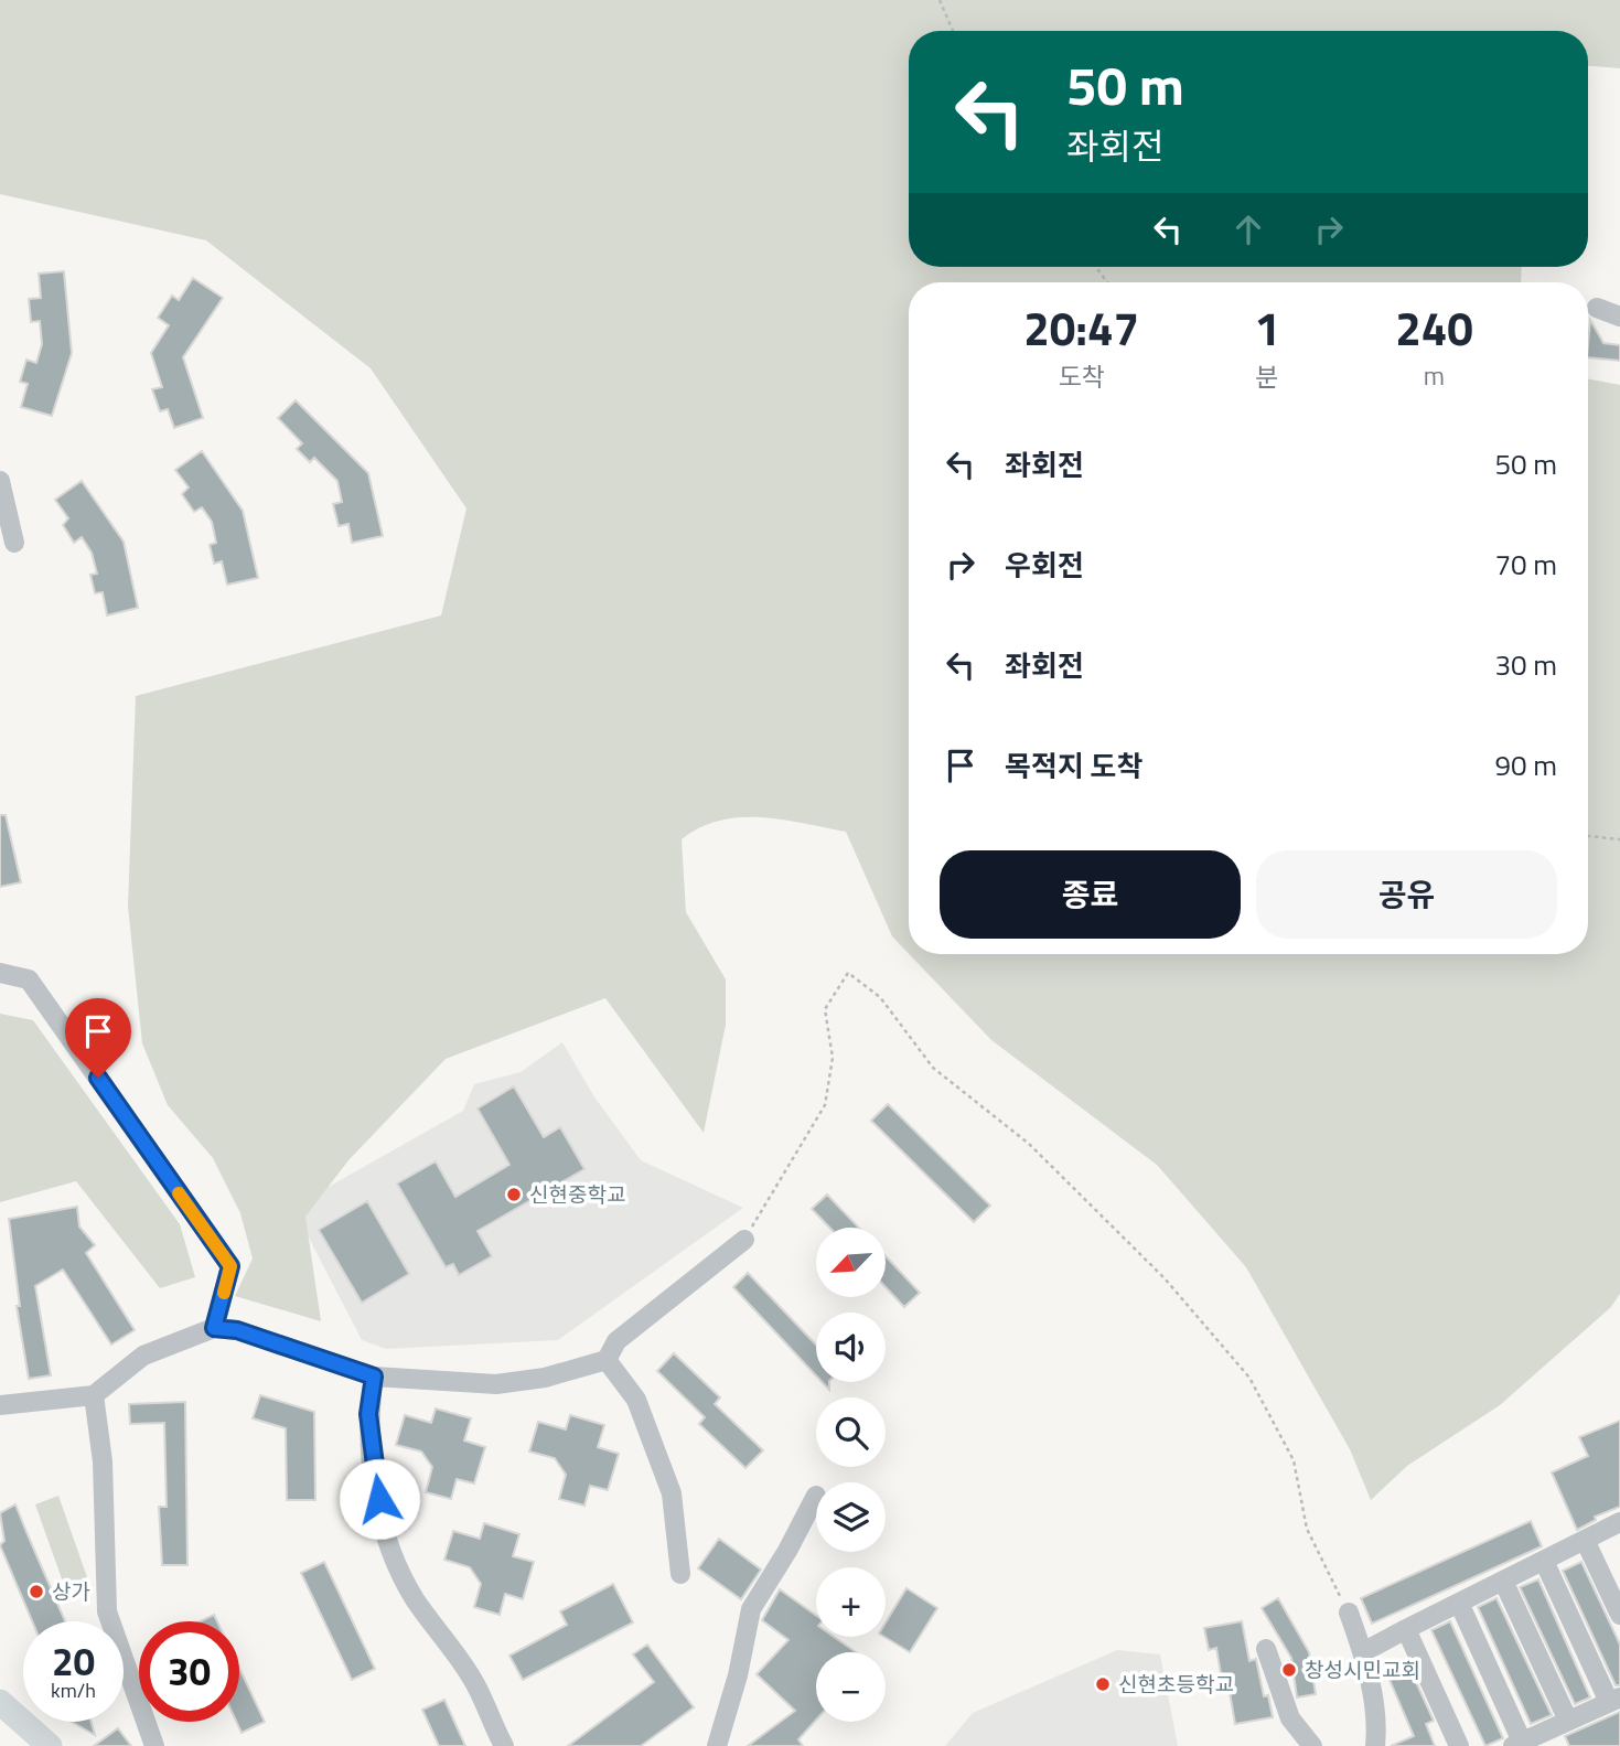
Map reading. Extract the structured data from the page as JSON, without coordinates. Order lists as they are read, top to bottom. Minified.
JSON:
{"places":["신현중학교","상가","창성시민교회","신현초등학교"],"north":"bottom left","page":{"turn":["50 m","좌회전"],"eta":["20:47","도착","1","분","240","m"],"list":[{"name":"좌회전","value":"50 m"},{"name":"우회전","value":"70 m"},{"name":"좌회전","value":"30 m"},{"name":"목적지 도착","value":"90 m"}],"buttons":["종료","공유"],"map_buttons":["+","−"],"speed":"20 km/h","limit":"30"}}
